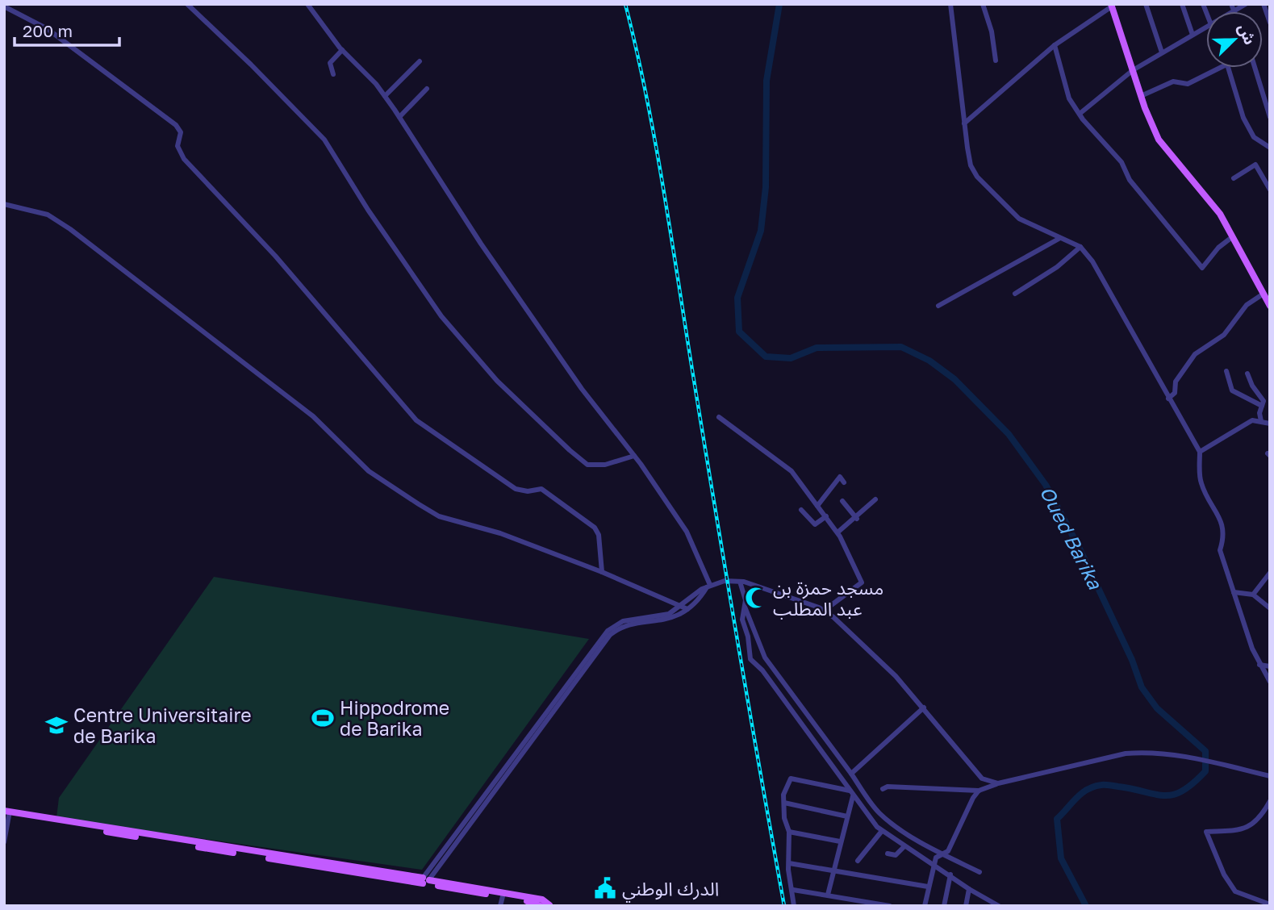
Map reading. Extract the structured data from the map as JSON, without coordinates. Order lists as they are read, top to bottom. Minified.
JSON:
{"water":["Oued Barika"],"places":{"mosque":["مسجد حمزة بن عبد المطلب"],"sports":["Hippodrome de Barika"],"school or university":["Centre Universitaire de Barika"],"public building":["الدرك الوطني"]},"scale_bar":"200 m","north":"top right"}
